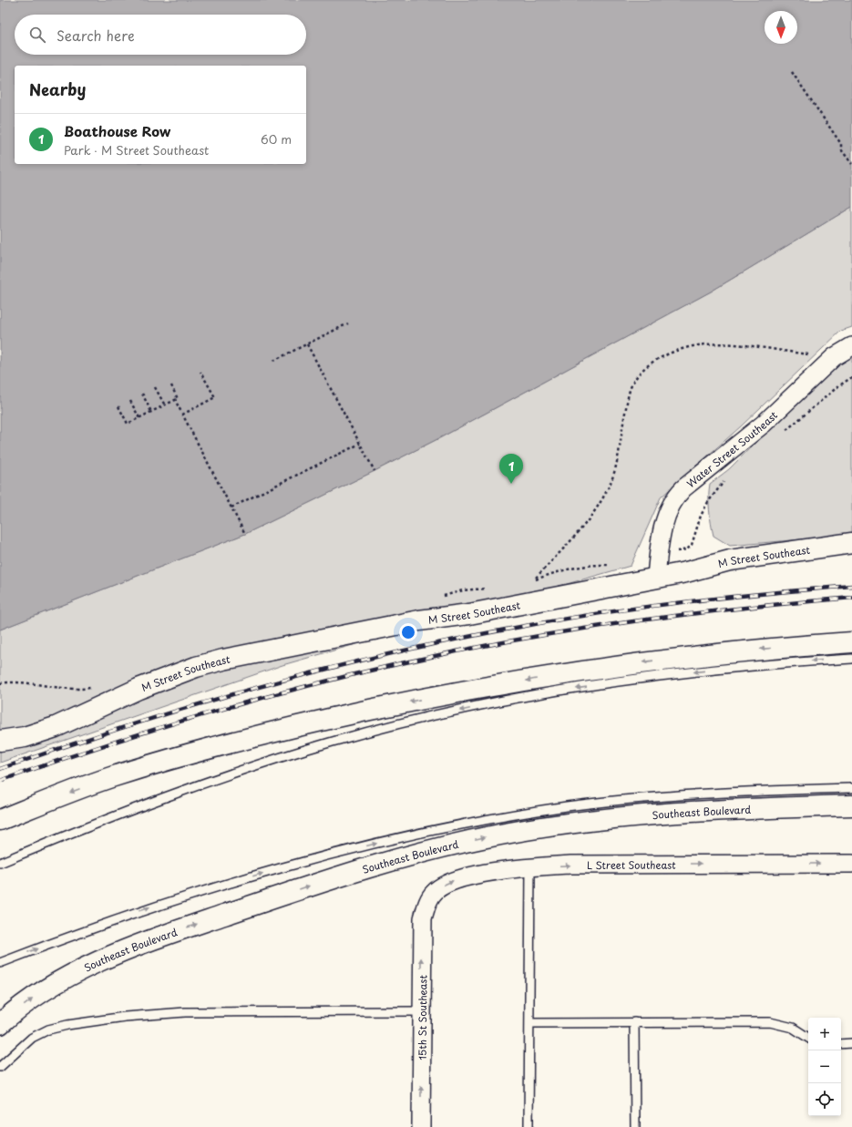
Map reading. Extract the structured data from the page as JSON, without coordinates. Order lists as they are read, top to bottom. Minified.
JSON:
{"streets":{"main road":["M Street Southeast","Southeast Boulevard"],"street":["Water Street Southeast","L Street Southeast","15th St Southeast"]},"crossings":[["Water Street Southeast","M Street Southeast"],["L Street Southeast","15th St Southeast"]],"one_way":["L Street Southeast","15th St Southeast"],"north":"bottom","page":{"search":"Search here","heading":"Nearby","list":[{"mark":"1","name":"Boathouse Row","note":"Park · M Street Southeast","value":"60 m"}],"pins":"1","map_buttons":["+","−"]}}
